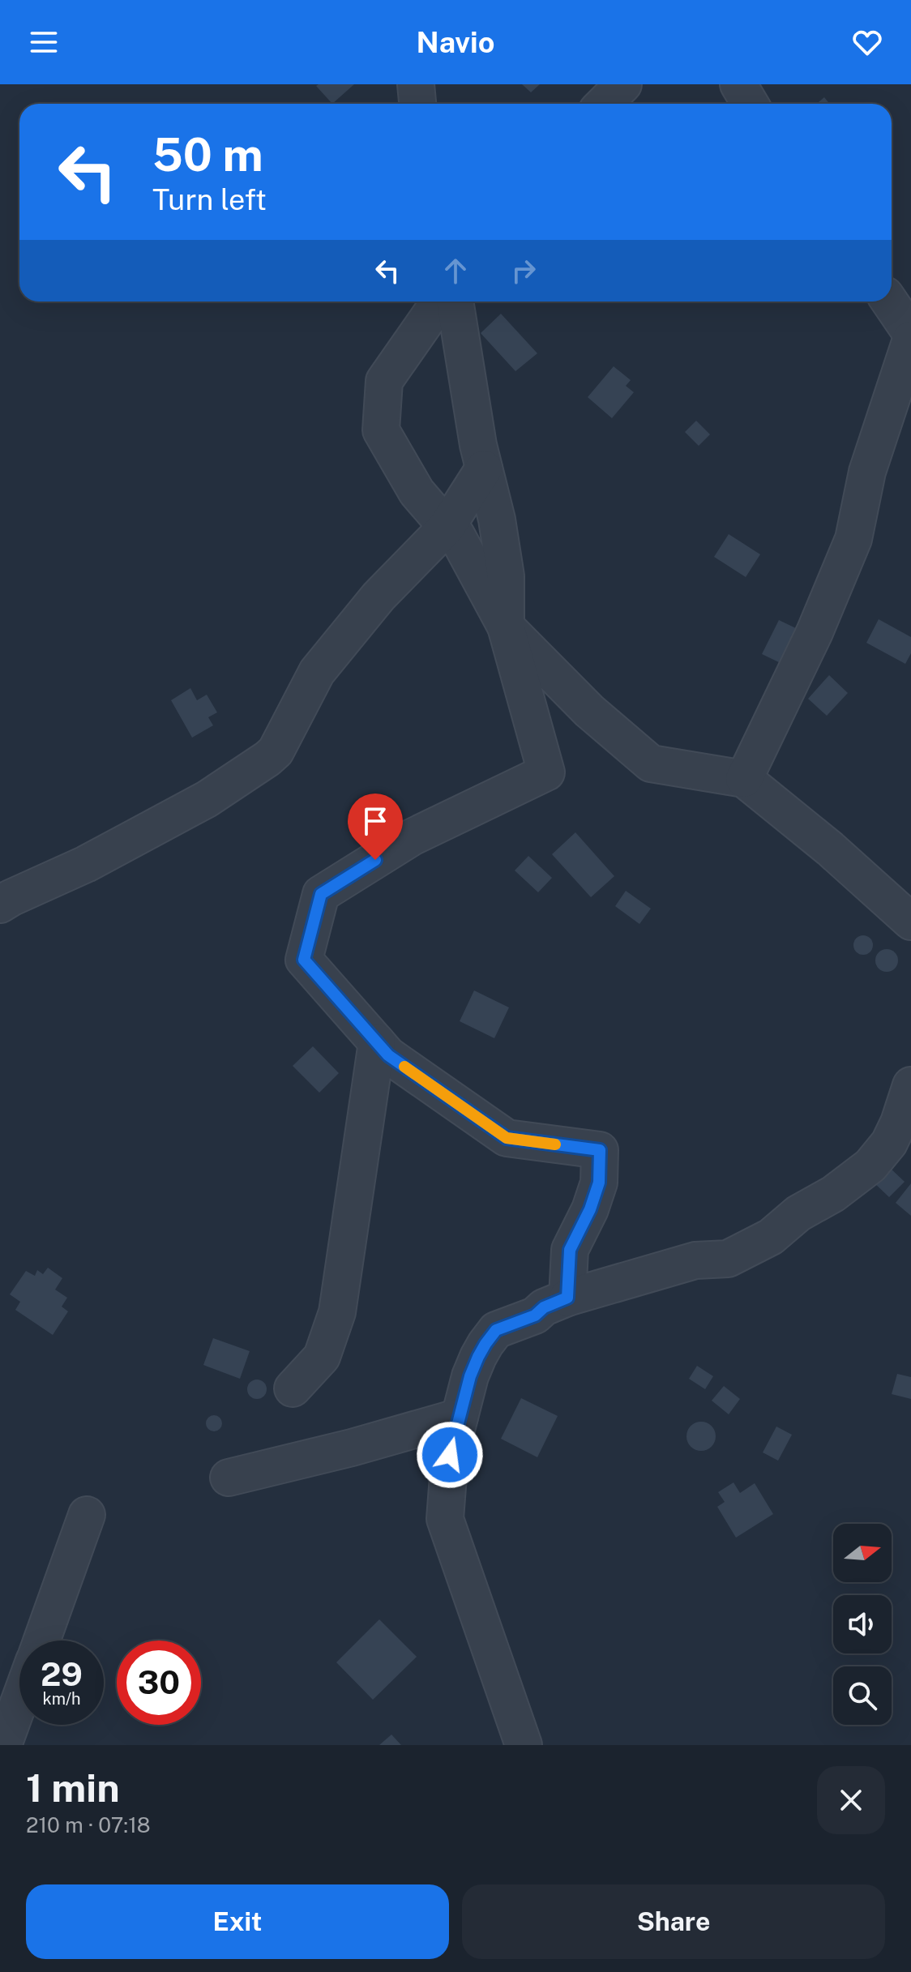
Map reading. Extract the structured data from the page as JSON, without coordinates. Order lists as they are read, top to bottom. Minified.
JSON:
{"north":"right","page":{"header":"Navio","turn":["50 m","Turn left"],"speed":"29 km/h","limit":"30","heading":["1 min","210 m · 07:18"],"buttons":["Exit","Share"]}}
